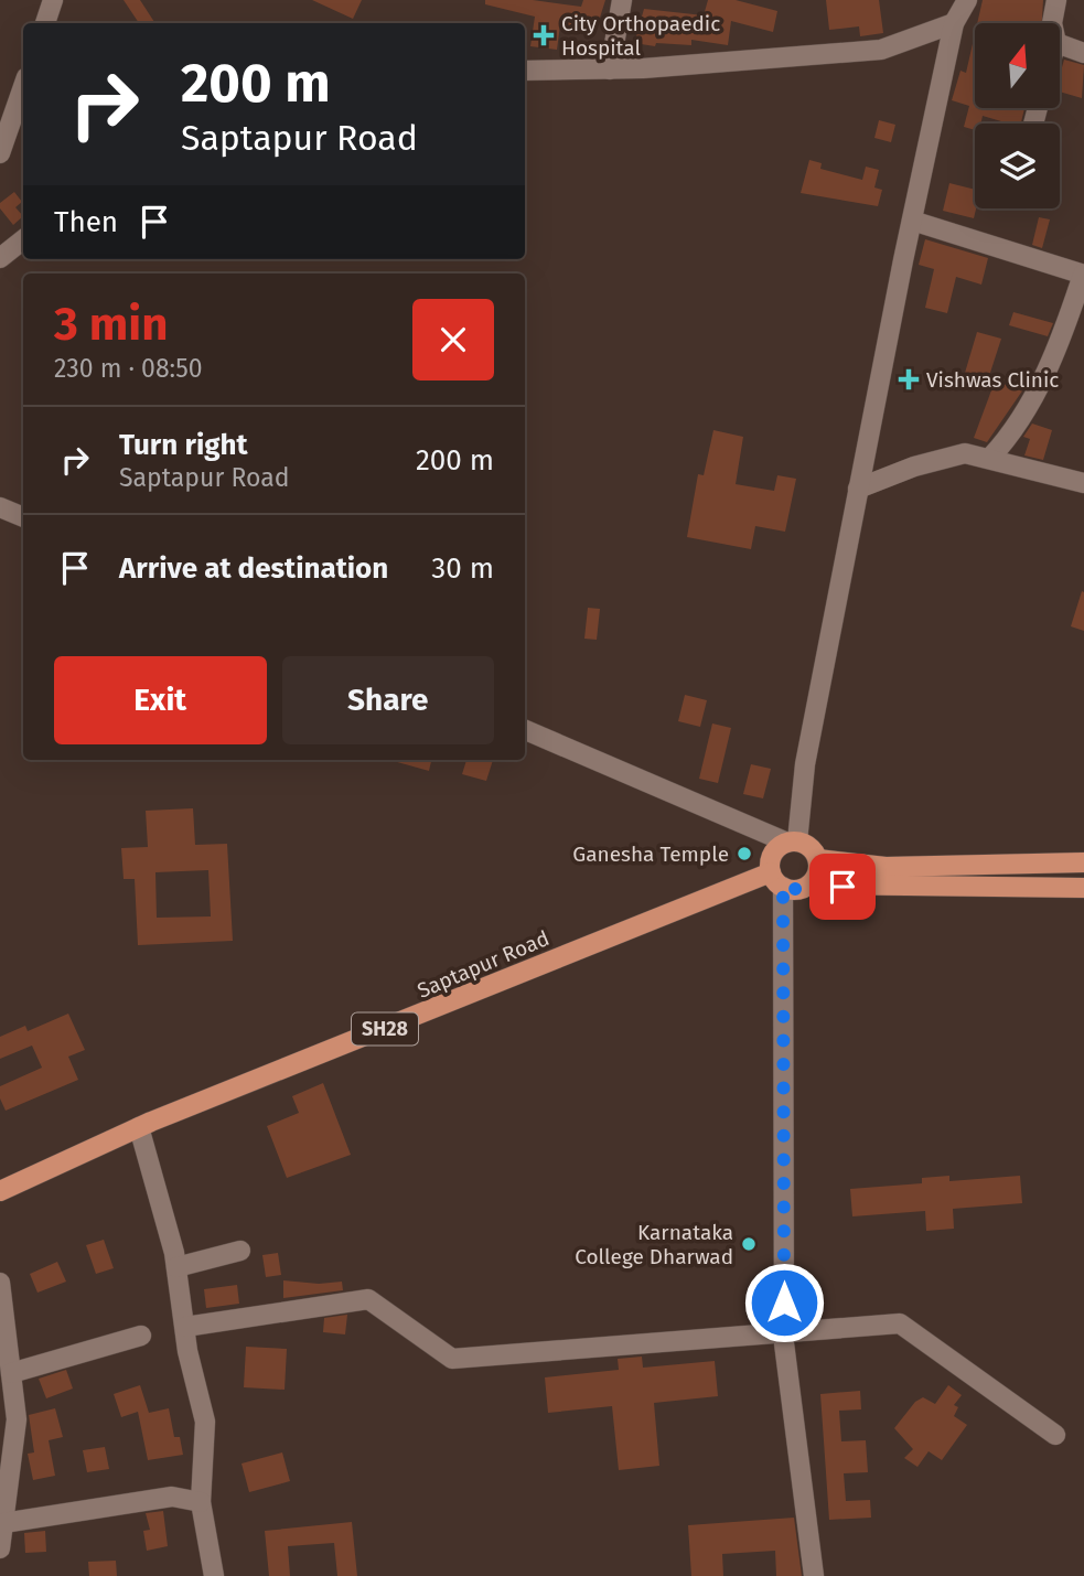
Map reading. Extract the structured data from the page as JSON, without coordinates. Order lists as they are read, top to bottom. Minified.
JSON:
{"streets":{"main road":["Saptapur Road","SH28"]},"places":{"health":["City Orthopaedic Hospital","Vishwas Clinic"],"other":["Ganesha Temple","Karnataka College Dharwad"]},"north":"top","page":{"turn":["200 m","Saptapur Road"],"then":"Then","heading":["3 min","230 m · 08:50"],"list":[{"name":"Turn right","note":"Saptapur Road","value":"200 m"},{"name":"Arrive at destination","value":"30 m"}],"buttons":["Exit","Share"]}}
